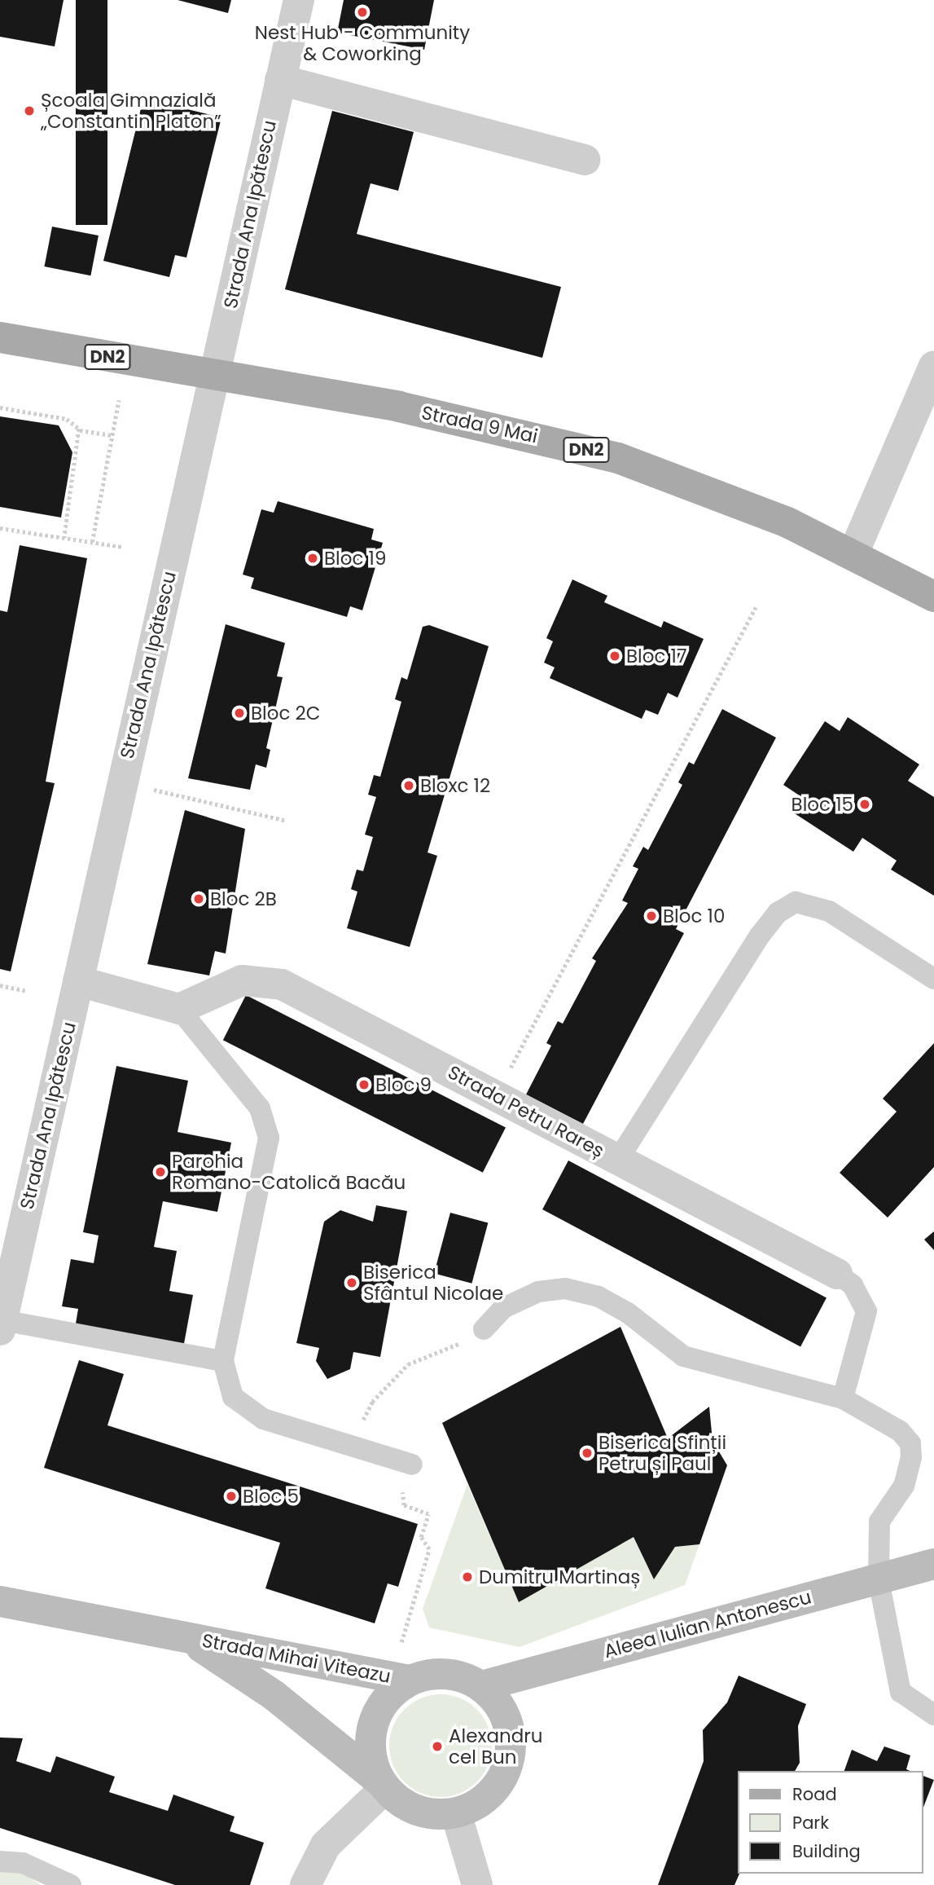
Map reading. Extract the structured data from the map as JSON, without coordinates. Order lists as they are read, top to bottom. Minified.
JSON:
{"streets":{"main road":["DN2","Strada 9 Mai"],"street":["Strada Ana Ipătescu","Strada Petru Rareș","Aleea Iulian Antonescu","Strada Mihai Viteazu"]},"crossings":[["Strada Ana Ipătescu","Strada 9 Mai"],["Aleea Iulian Antonescu","Strada Mihai Viteazu"]],"places":["Nest Hub - Community & Coworking","Școala Gimnazială „Constantin Platon”","Bloc 19","Bloc 17","Bloc 2C","Bloxc 12","Bloc 15","Bloc 2B","Bloc 10","Bloc 9","Parohia Romano-Catolică Bacău","Biserica Sfântul Nicolae","Biserica Sfinții Petru și Paul","Bloc 5","Dumitru Martinaș","Alexandru cel Bun"],"legend":["Road","Park","Building"]}
